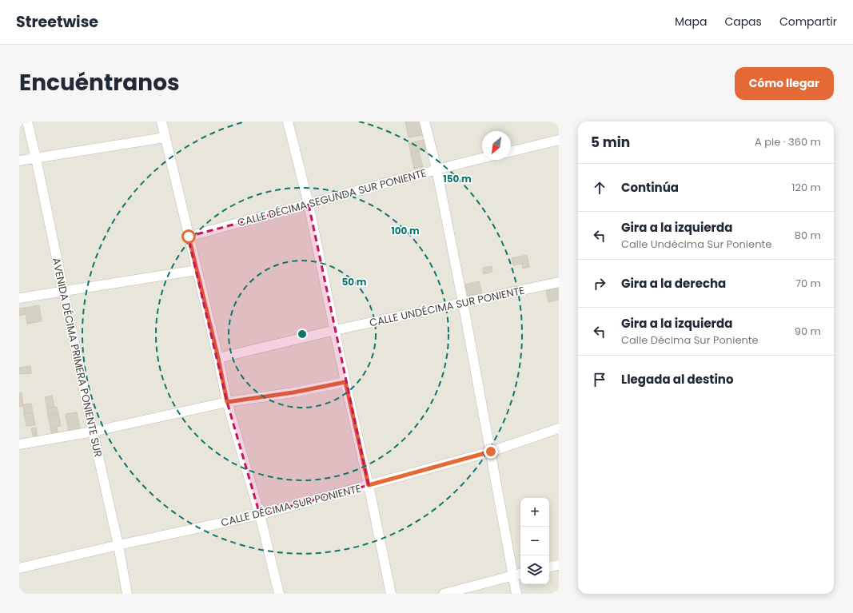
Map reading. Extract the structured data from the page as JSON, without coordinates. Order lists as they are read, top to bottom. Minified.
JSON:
{"streets":{"street":["CALLE DÉCIMA SEGUNDA SUR PONIENTE","CALLE UNDÉCIMA SUR PONIENTE","AVENIDA DÉCIMA PRIMERA PONIENTE SUR","CALLE DÉCIMA SUR PONIENTE"]},"crossings":[["AVENIDA DÉCIMA PRIMERA PONIENTE SUR","CALLE DÉCIMA SUR PONIENTE"]],"north":"bottom left","page":{"header":"Streetwise","nav":["Mapa","Capas","Compartir"],"title":"Encuéntranos","buttons":"Cómo llegar","heading":["5 min","A pie · 360 m"],"list":[["Continúa","120 m"],["Gira a la izquierda","Calle Undécima Sur Poniente","80 m"],["Gira a la derecha","70 m"],["Gira a la izquierda","Calle Décima Sur Poniente","90 m"],"Llegada al destino"],"map_buttons":["+","−"]},"rings":["150 m","100 m","50 m"]}
